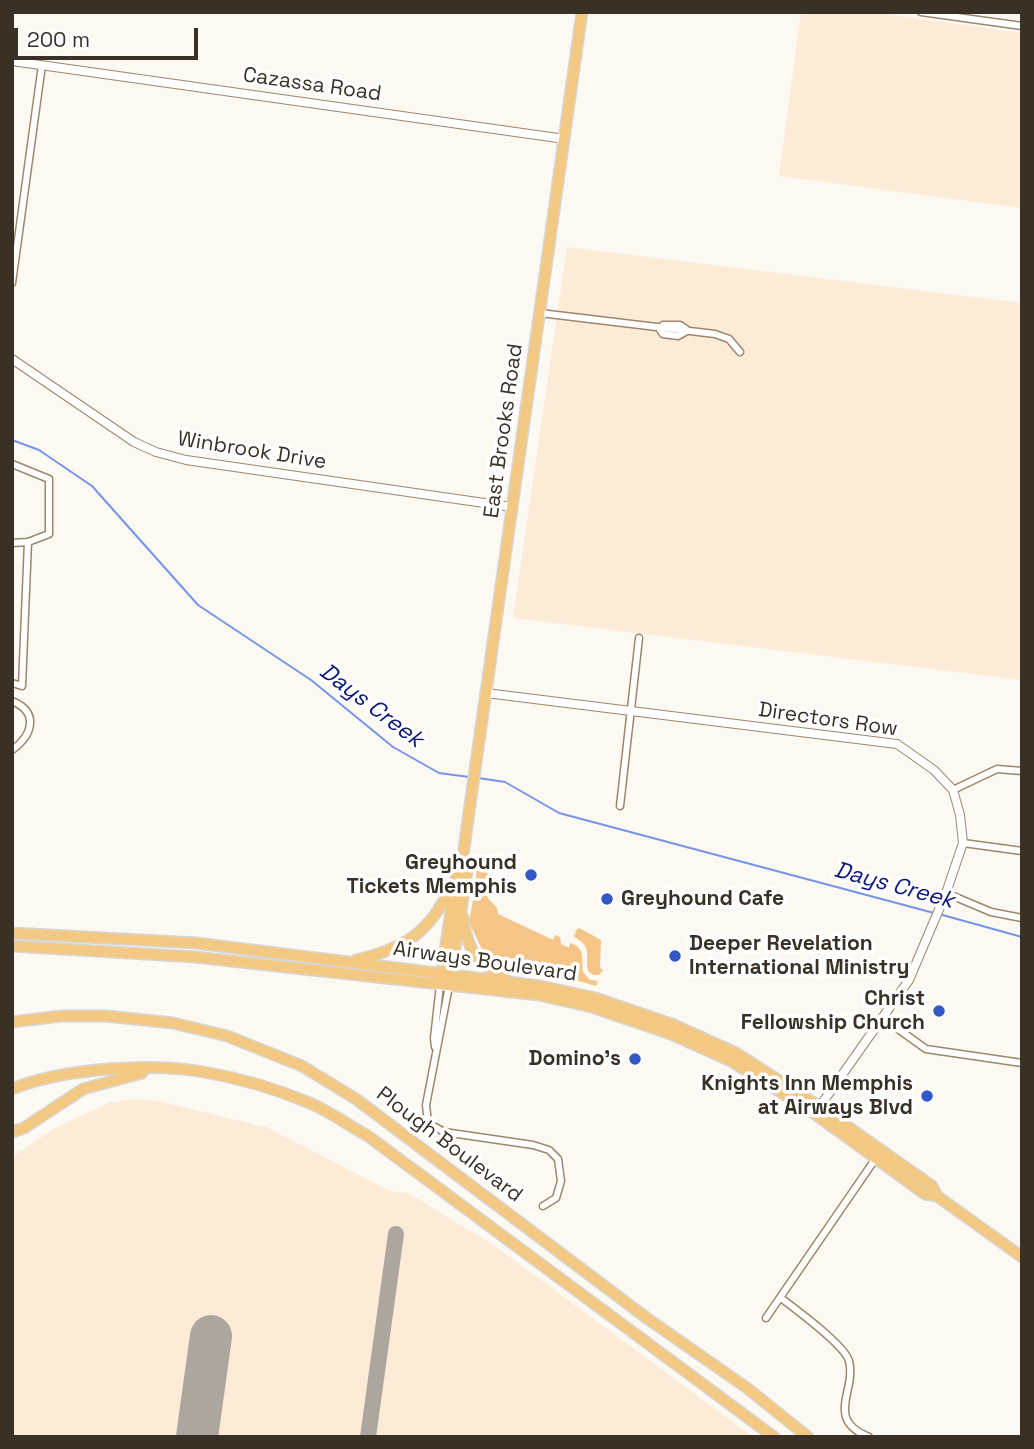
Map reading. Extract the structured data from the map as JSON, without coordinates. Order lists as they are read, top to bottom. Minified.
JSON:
{"streets":{"main road":["East Brooks Road","Airways Boulevard","Plough Boulevard"],"street":["Cazassa Road","Winbrook Drive","Directors Row"]},"crossings":[["Cazassa Road","East Brooks Road"],["East Brooks Road","Winbrook Drive"],["East Brooks Road","Directors Row"],["East Brooks Road","Airways Boulevard"]],"water":["Days Creek"],"places":["Greyhound Tickets Memphis","Greyhound Cafe","Deeper Revelation International Ministry","Christ Fellowship Church","Domino's","Knights Inn Memphis at Airways Blvd"],"scale_bar":"200 m"}
